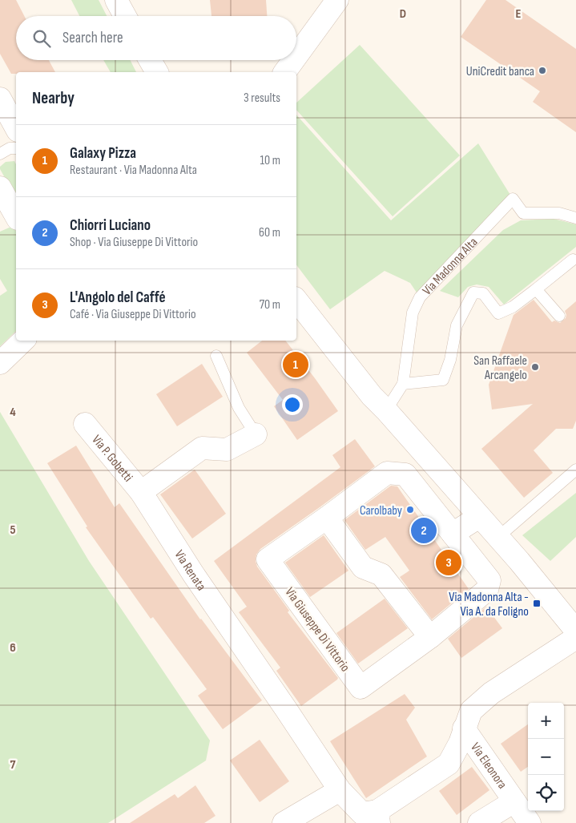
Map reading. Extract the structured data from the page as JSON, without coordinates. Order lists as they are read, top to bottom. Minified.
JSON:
{"streets":{"street":["Via P. Gobetti","Via Renata","Via Giuseppe Di Vittorio","Via Eleonora"],"lane":["Via Madonna Alta"]},"crossings":[["Via P. Gobetti","Via Renata"]],"places":{"other":["UniCredit banca","San Raffaele Arcangelo","Carolbaby"],"transit":["Via Madonna Alta - Via A. da Foligno"]},"page":{"search":"Search here","heading":["Nearby","3 results"],"list":[{"mark":"1","name":"Galaxy Pizza","note":"Restaurant · Via Madonna Alta","value":"10 m"},{"mark":"2","name":"Chiorri Luciano","note":"Shop · Via Giuseppe Di Vittorio","value":"60 m"},{"mark":"3","name":"L'Angolo del Caffé","note":"Café · Via Giuseppe Di Vittorio","value":"70 m"}],"pins":["1","2","3"],"map_buttons":["+","−"]},"grid":{"columns":["D","E"],"rows":["4","5","6","7"]}}
